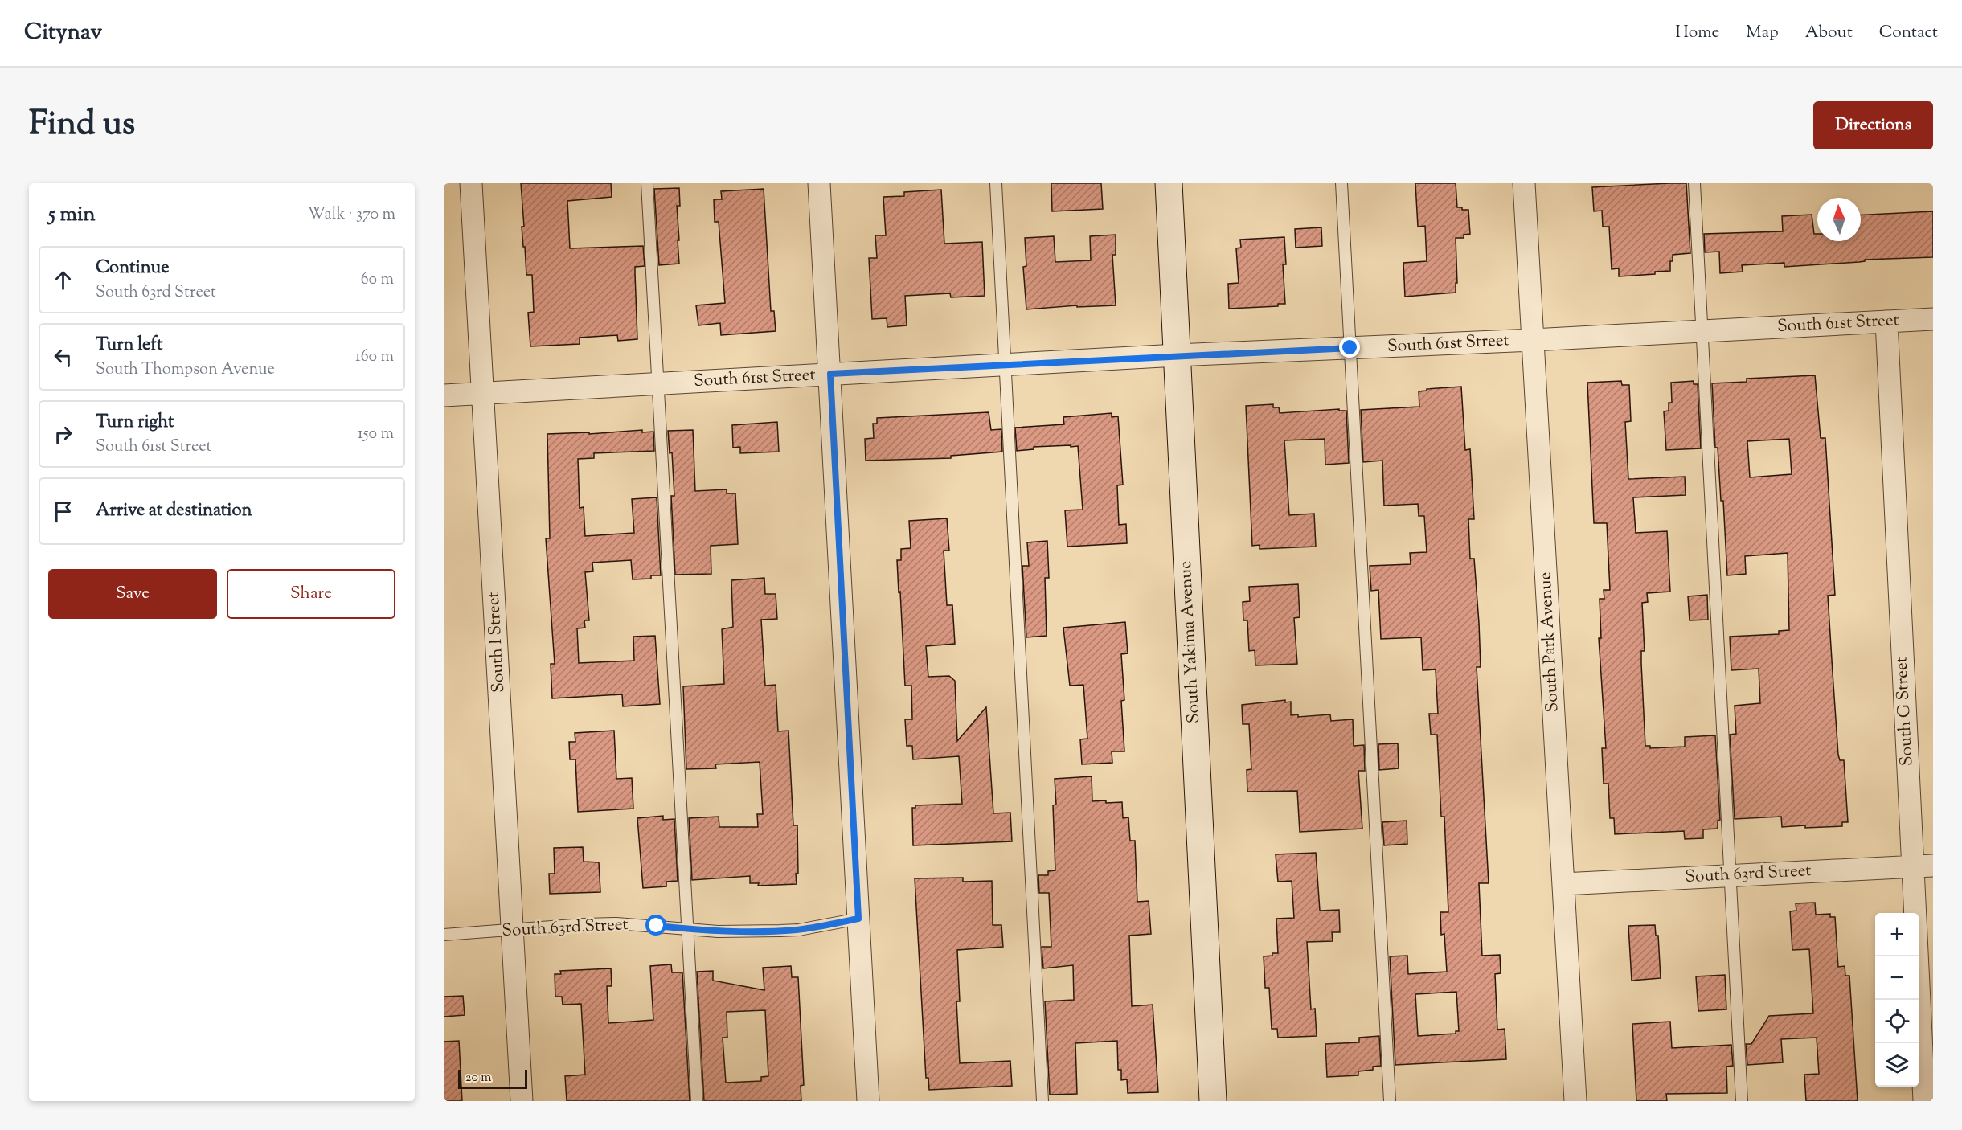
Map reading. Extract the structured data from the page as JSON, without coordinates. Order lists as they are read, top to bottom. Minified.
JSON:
{"streets":{"main road":["South Yakima Avenue"],"street":["South 61st Street","South I Street","South Park Avenue","South G Street","South 63rd Street"]},"crossings":[["South 61st Street","South I Street"],["South 61st Street","South Yakima Avenue"],["South 61st Street","South Park Avenue"],["South 61st Street","South G Street"],["South I Street","South 63rd Street"],["South Park Avenue","South 63rd Street"],["South G Street","South 63rd Street"]],"scale_bar":"20 m","north":"top","page":{"header":"Citynav","nav":["Home","Map","About","Contact"],"title":"Find us","buttons":["Directions",["Save","Share"]],"heading":["5 min","Walk · 370 m"],"list":[["Continue","South 63rd Street","60 m"],["Turn left","South Thompson Avenue","160 m"],["Turn right","South 61st Street","150 m"],"Arrive at destination"],"map_buttons":["+","−"],"scale":"20 m"}}
